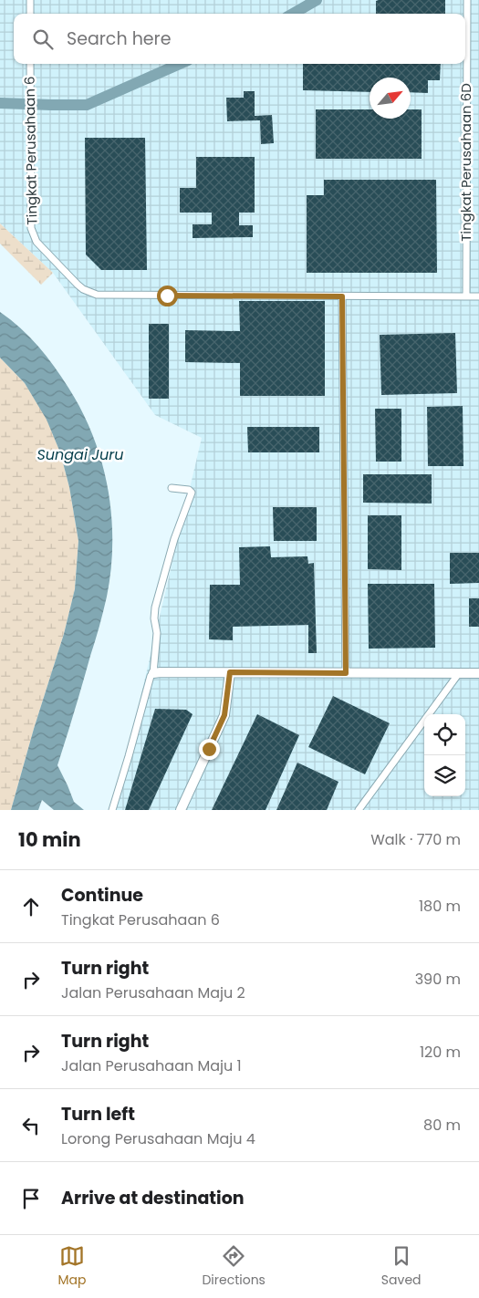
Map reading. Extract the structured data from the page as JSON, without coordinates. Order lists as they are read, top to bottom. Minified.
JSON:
{"streets":{"street":["Tingkat Perusahaan 6","Tingkat Perusahaan 6D"]},"crossings":[["Tingkat Perusahaan 6","Tingkat Perusahaan 6D"]],"water":["Sungai Juru"],"north":"top right","page":{"search":"Search here","heading":["10 min","Walk · 770 m"],"list":[["Continue","Tingkat Perusahaan 6","180 m"],["Turn right","Jalan Perusahaan Maju 2","390 m"],["Turn right","Jalan Perusahaan Maju 1","120 m"],["Turn left","Lorong Perusahaan Maju 4","80 m"],"Arrive at destination"],"nav":["Map","Directions","Saved"]}}
